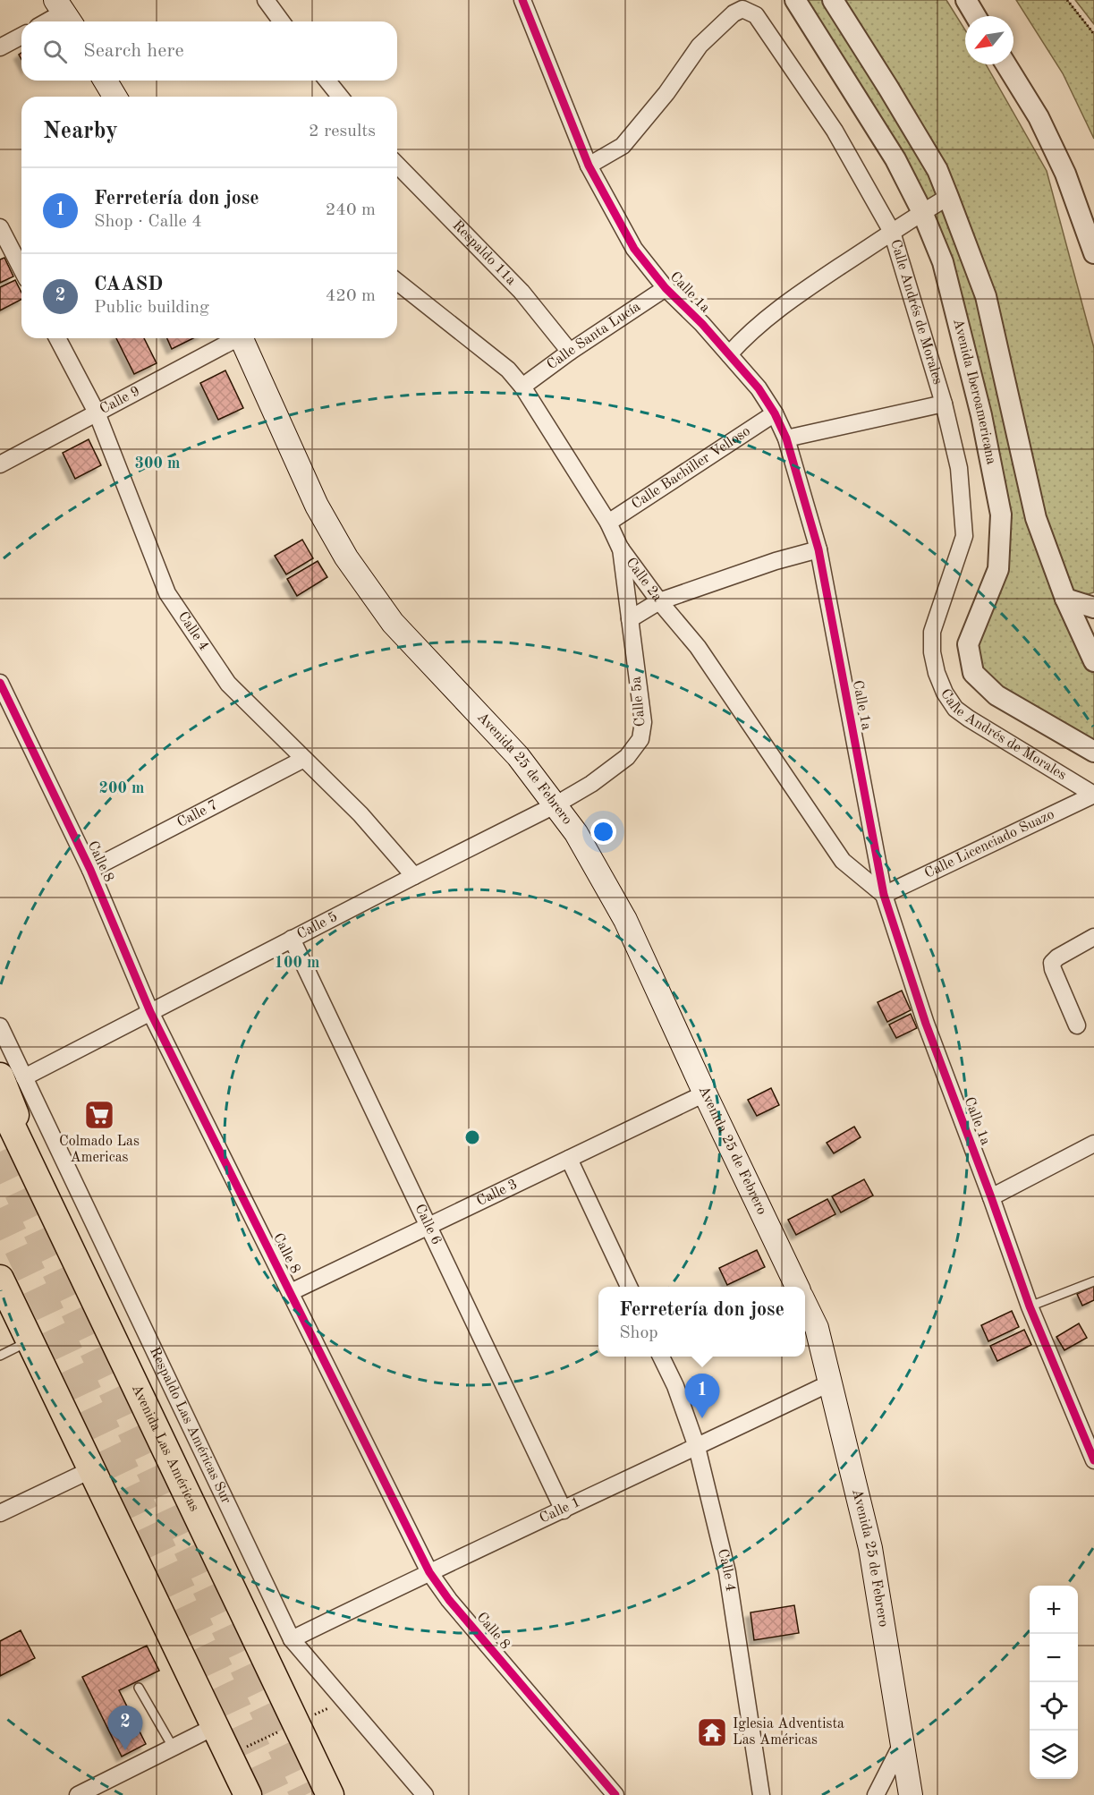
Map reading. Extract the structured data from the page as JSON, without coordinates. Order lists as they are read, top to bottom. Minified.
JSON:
{"streets":{"main road":["Avenida 25 de Febrero","Avenida Las Américas"],"street":["Respaldo 11a","Calle 1a","Calle Andrés de Morales","Calle Santa Lucía","Avenida Iberoamericana","Calle 9","Calle Bachiller Velloso","Calle 2a","Calle 4","Calle 5a","Calle 7","Calle Licenciado Suazo","Calle 8","Calle 5","Calle 3","Calle 6","Respaldo Las Américas Sur","Calle 1"]},"crossings":[["Respaldo 11a","Calle Santa Lucía"],["Calle 1a","Calle Andrés de Morales"],["Calle 1a","Calle Santa Lucía"],["Calle 1a","Calle Bachiller Velloso"],["Calle 1a","Calle 2a"],["Calle 1a","Calle Licenciado Suazo"],["Calle Andrés de Morales","Calle Licenciado Suazo"],["Calle Santa Lucía","Calle 2a"],["Calle 9","Calle 4"],["Calle Bachiller Velloso","Calle 2a"],["Calle 2a","Calle 5a"],["Calle 2a","Calle Licenciado Suazo"],["Calle 4","Calle 7"],["Calle 4","Calle 5"],["Calle 4","Calle 1"],["Calle 5a","Avenida 25 de Febrero"],["Calle 5a","Calle 5"],["Avenida 25 de Febrero","Calle 5"],["Avenida 25 de Febrero","Calle 3"],["Avenida 25 de Febrero","Calle 1"],["Calle 7","Calle 8"],["Calle 8","Calle 5"],["Calle 8","Calle 3"],["Calle 8","Calle 1"],["Calle 5","Calle 6"],["Calle 5","Respaldo Las Américas Sur"],["Calle 3","Calle 6"],["Calle 6","Calle 1"],["Respaldo Las Américas Sur","Calle 1"]],"places":{"supermarket":["Colmado Las Americas"],"temple":["Iglesia Adventista Las Américas"]},"north":"bottom left","page":{"search":"Search here","heading":["Nearby","2 results"],"list":[{"mark":"1","name":"Ferretería don jose","note":"Shop · Calle 4","value":"240 m"},{"mark":"2","name":"CAASD","note":"Public building","value":"420 m"}],"popup":["Ferretería don jose","Shop"],"pins":["1","2"],"map_buttons":["+","−"]},"rings":["300 m","200 m","100 m"]}
